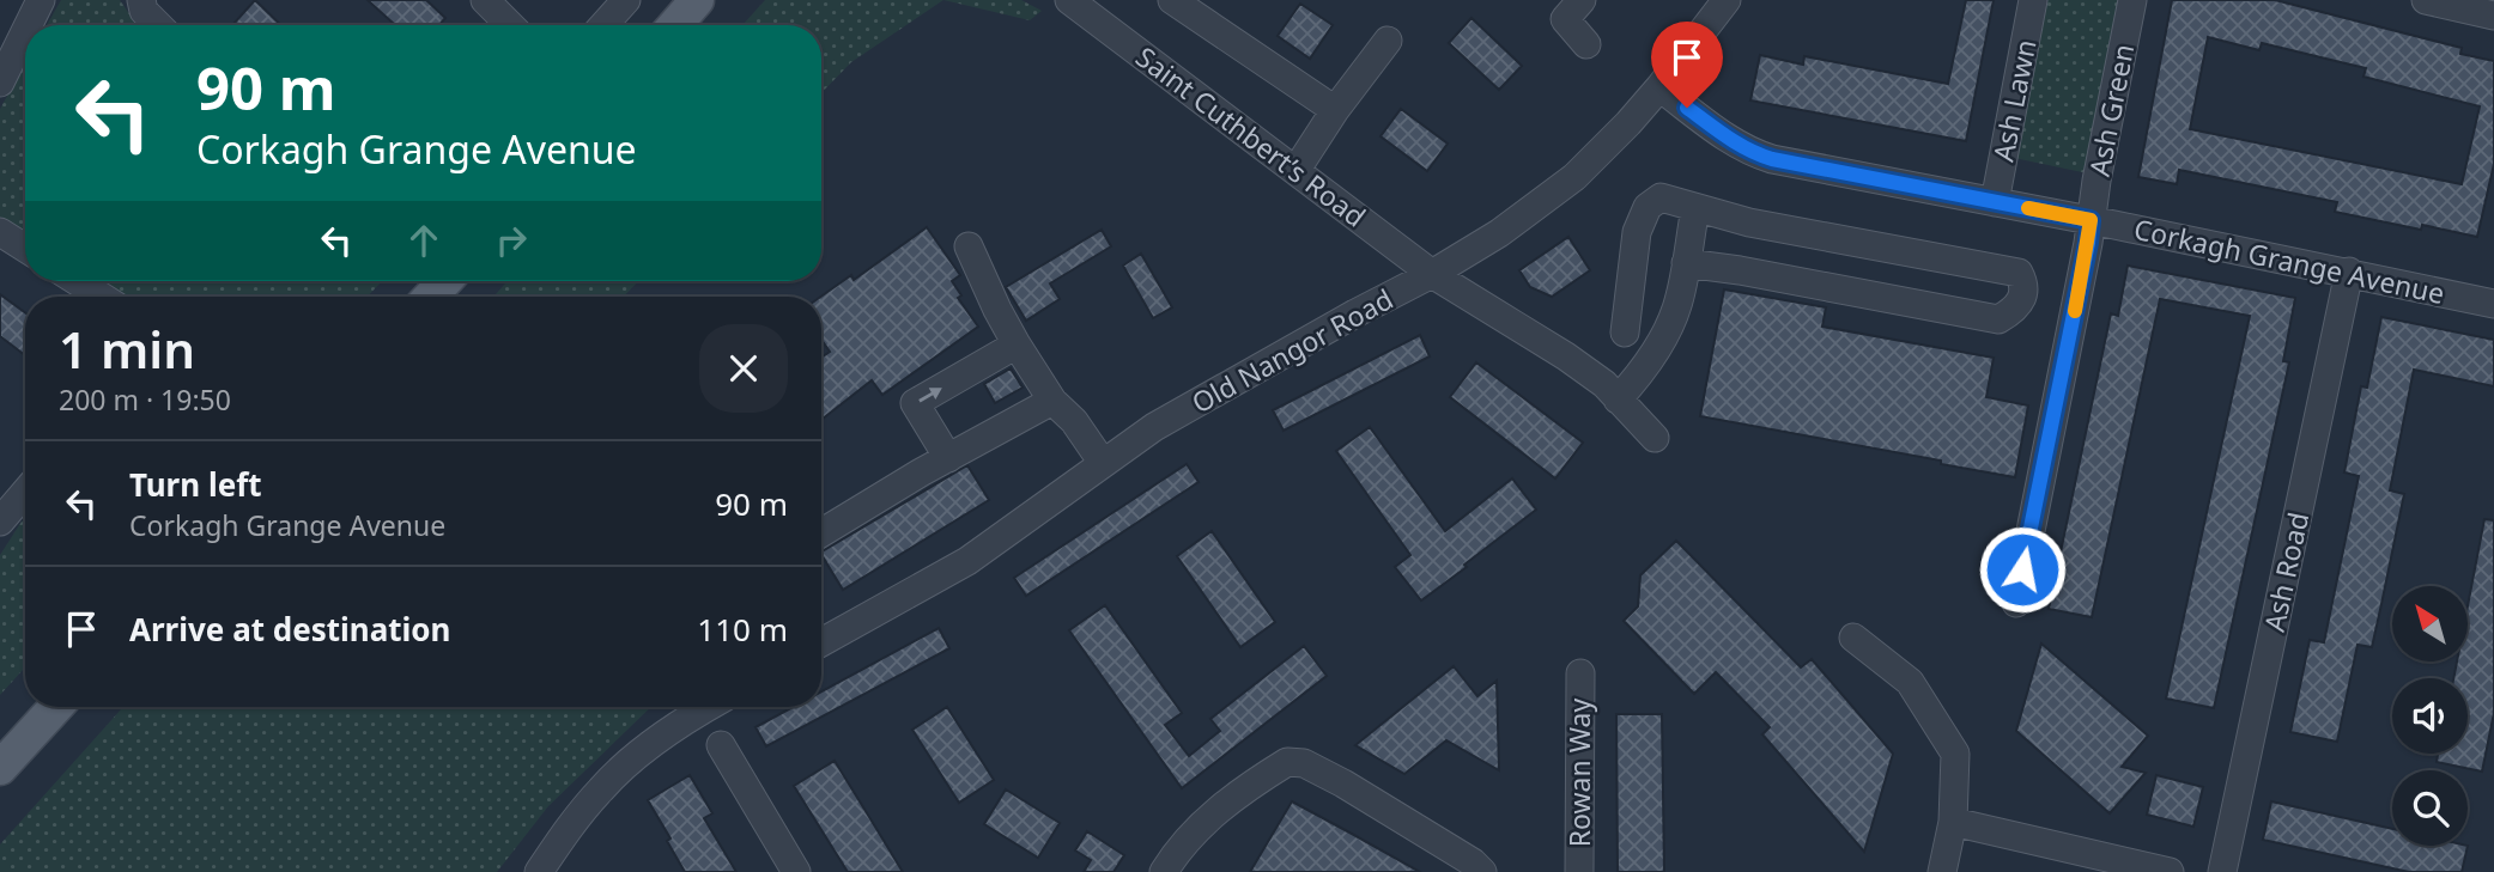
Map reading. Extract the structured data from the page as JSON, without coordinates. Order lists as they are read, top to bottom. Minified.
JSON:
{"streets":{"street":["Ash Lawn","Ash Green","Saint Cuthbert’s Road","Corkagh Grange Avenue","Old Nangor Road","Ash Road","Rowan Way"]},"crossings":[["Ash Lawn","Corkagh Grange Avenue"],["Ash Green","Corkagh Grange Avenue"],["Saint Cuthbert’s Road","Old Nangor Road"],["Corkagh Grange Avenue","Old Nangor Road"],["Corkagh Grange Avenue","Ash Road"]],"north":"top left","page":{"turn":["90 m","Corkagh Grange Avenue"],"heading":["1 min","200 m · 19:50"],"list":[{"name":"Turn left","note":"Corkagh Grange Avenue","value":"90 m"},{"name":"Arrive at destination","value":"110 m"}]}}
